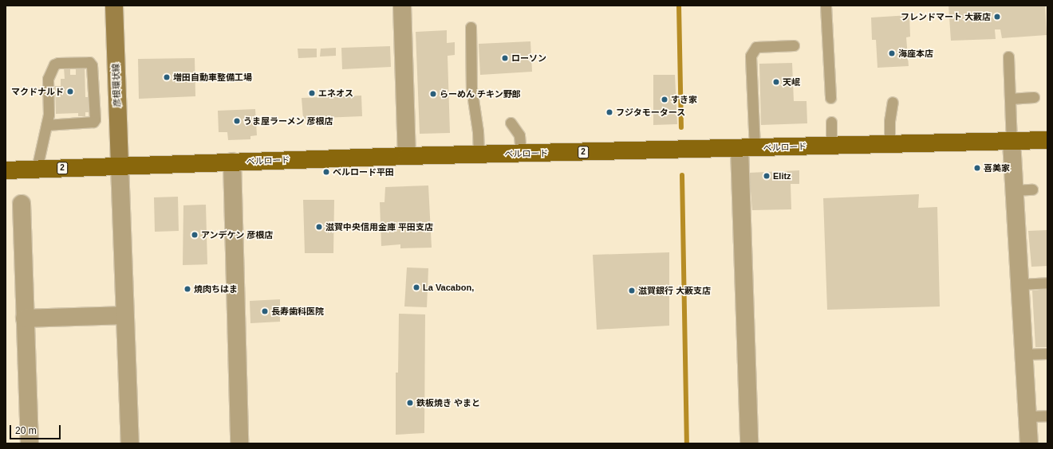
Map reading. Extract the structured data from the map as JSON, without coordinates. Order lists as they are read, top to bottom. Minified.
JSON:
{"streets":{"main road":["彦根環状線","ベルロード","2"]},"crossings":[["彦根環状線","ベルロード"]],"places":["フレンドマート 大藪店","海座本店","ローソン","増田自動車整備工場","天岷","マクドナルド","エネオス","らーめん チキン野郎","すき家","フジタモータース","うま屋ラーメン 彦根店","喜美家","ベルロード平田","Elitz","滋賀中央信用金庫 平田支店","アンデケン 彦根店","La Vacabon,","焼肉ちはま","滋賀銀行 大藪支店","長寿歯科医院","鉄板焼き やまと"],"scale_bar":"20 m"}
